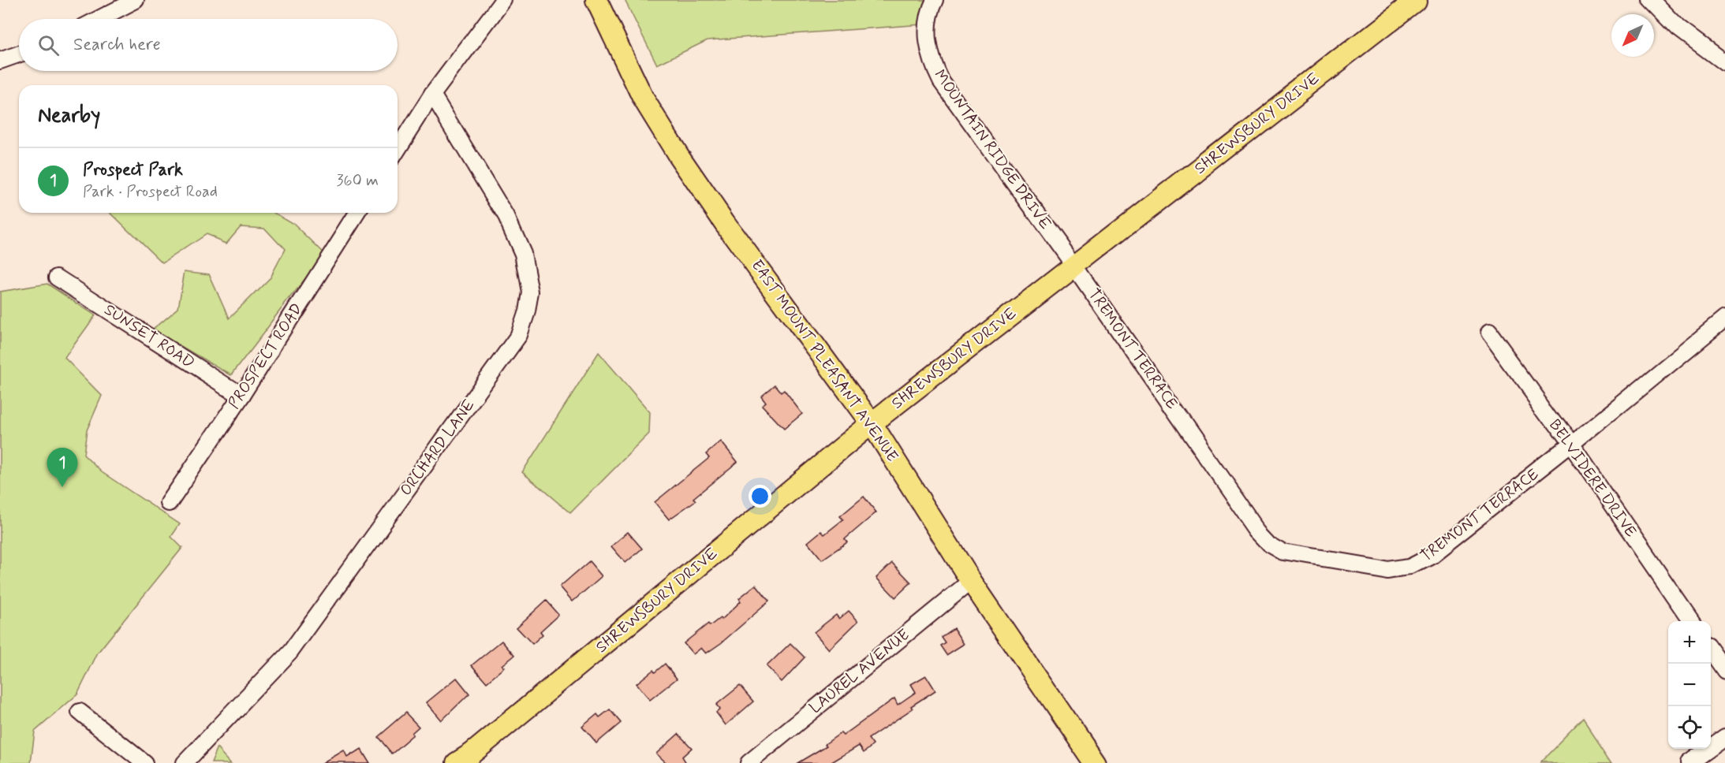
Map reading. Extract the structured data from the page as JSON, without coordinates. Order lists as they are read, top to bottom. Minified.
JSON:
{"streets":{"main road":["SHREWSBURY DRIVE","EAST MOUNT PLEASANT AVENUE"],"street":["MOUNTAIN RIDGE DRIVE","SUNSET ROAD","TREMONT TERRACE","PROSPECT ROAD","ORCHARD LANE","BELVIDERE DRIVE","LAUREL AVENUE"]},"crossings":[["SHREWSBURY DRIVE","MOUNTAIN RIDGE DRIVE"],["SHREWSBURY DRIVE","TREMONT TERRACE"],["SHREWSBURY DRIVE","EAST MOUNT PLEASANT AVENUE"],["MOUNTAIN RIDGE DRIVE","TREMONT TERRACE"],["SUNSET ROAD","PROSPECT ROAD"],["TREMONT TERRACE","BELVIDERE DRIVE"],["EAST MOUNT PLEASANT AVENUE","LAUREL AVENUE"]],"north":"bottom left","page":{"search":"Search here","heading":"Nearby","list":[{"mark":"1","name":"Prospect Park","note":"Park · Prospect Road","value":"360 m"}],"pins":"1","map_buttons":["+","−"]}}
